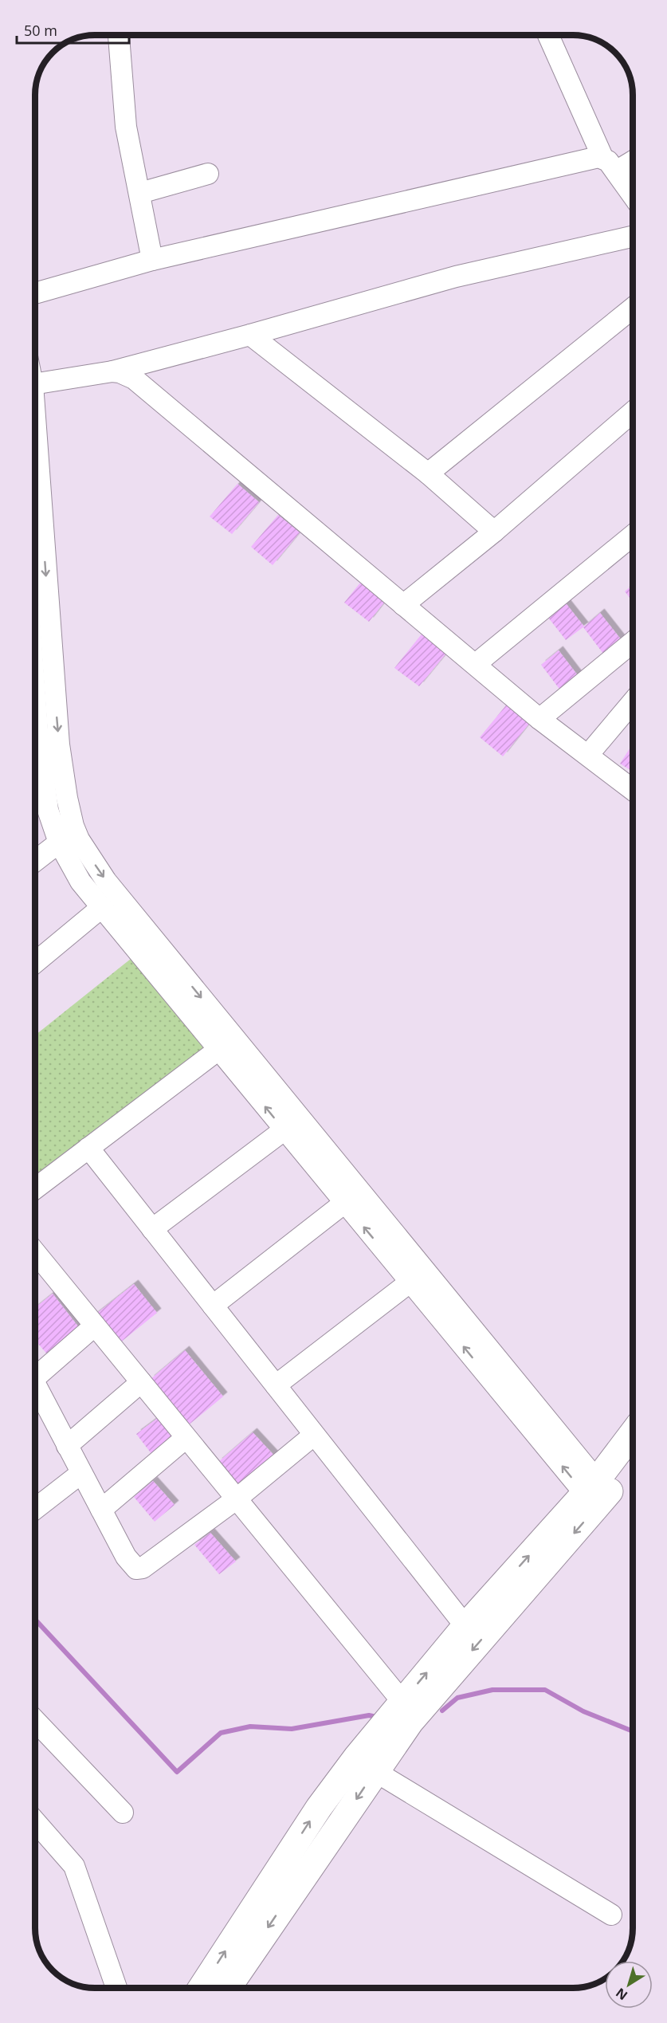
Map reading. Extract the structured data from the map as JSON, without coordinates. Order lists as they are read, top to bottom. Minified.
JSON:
{"scale_bar":"50 m","north":"bottom left"}
